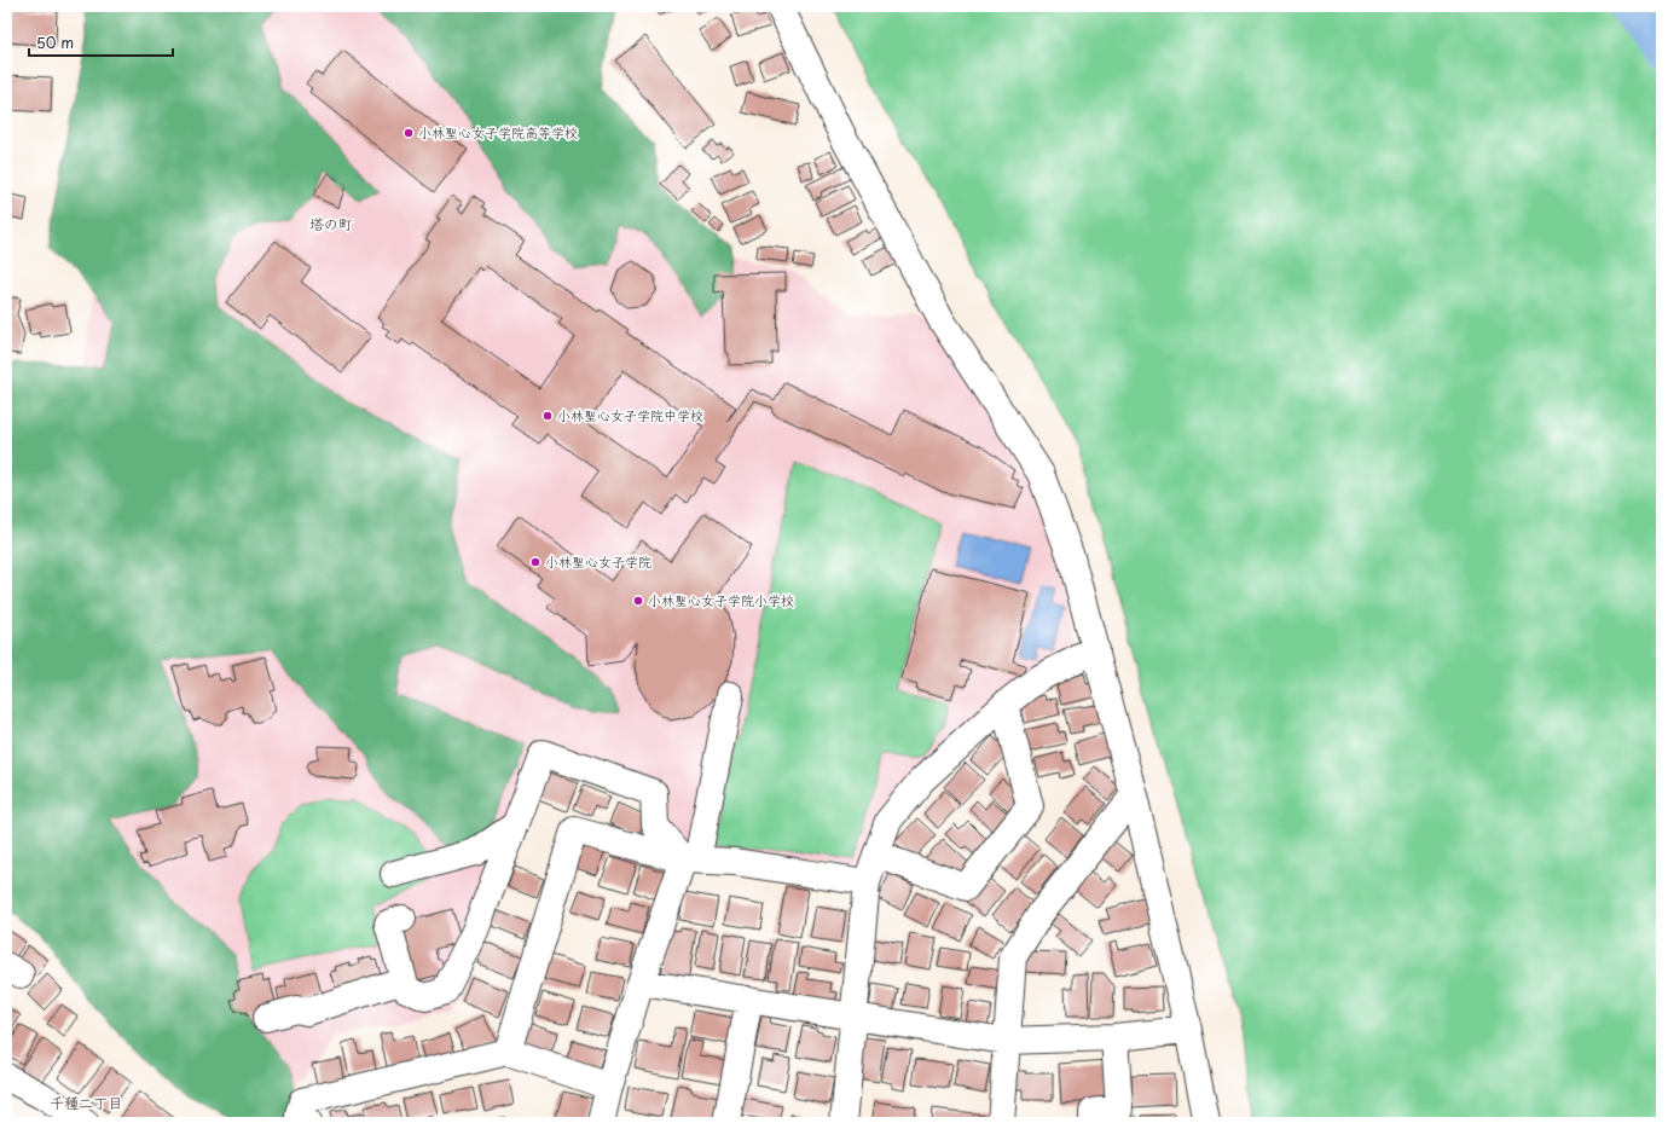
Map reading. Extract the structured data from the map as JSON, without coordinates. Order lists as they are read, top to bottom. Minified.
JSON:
{"districts":["塔の町","千種二丁目"],"places":["小林聖心女子学院高等学校","小林聖心女子学院中学校","小林聖心女子学院","小林聖心女子学院小学校"],"scale_bar":"50 m"}
